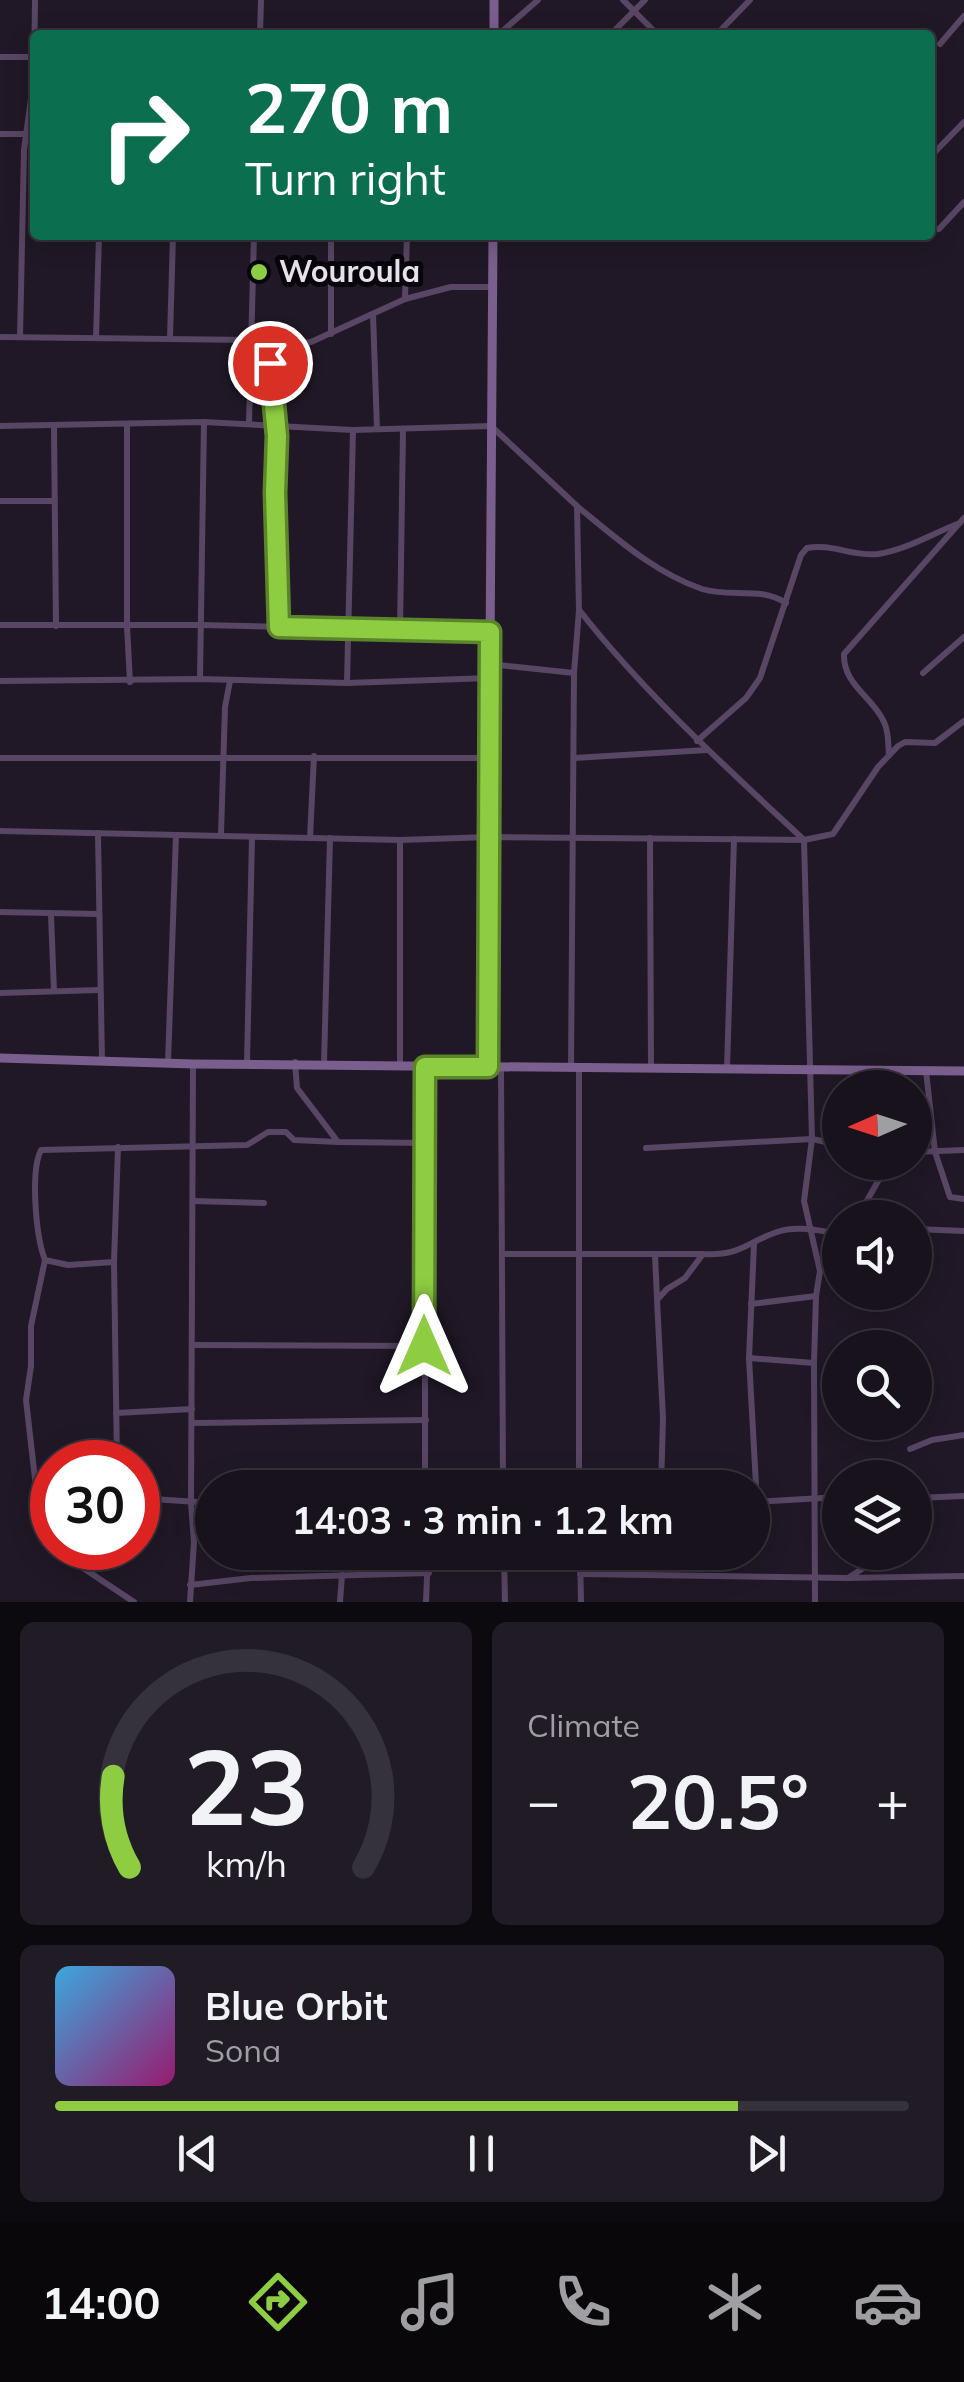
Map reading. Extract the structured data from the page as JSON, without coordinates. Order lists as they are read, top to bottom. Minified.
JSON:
{"places":["Wouroula"],"north":"left","page":{"turn":["270 m","Turn right"],"limit":"30","trip":"14:03 · 3 min · 1.2 km","tile":"Climate","heat":["−","20.5°","+"],"song":["Blue Orbit","Sona"],"tabs":"14:00","gauge":["23","km/h"]}}
